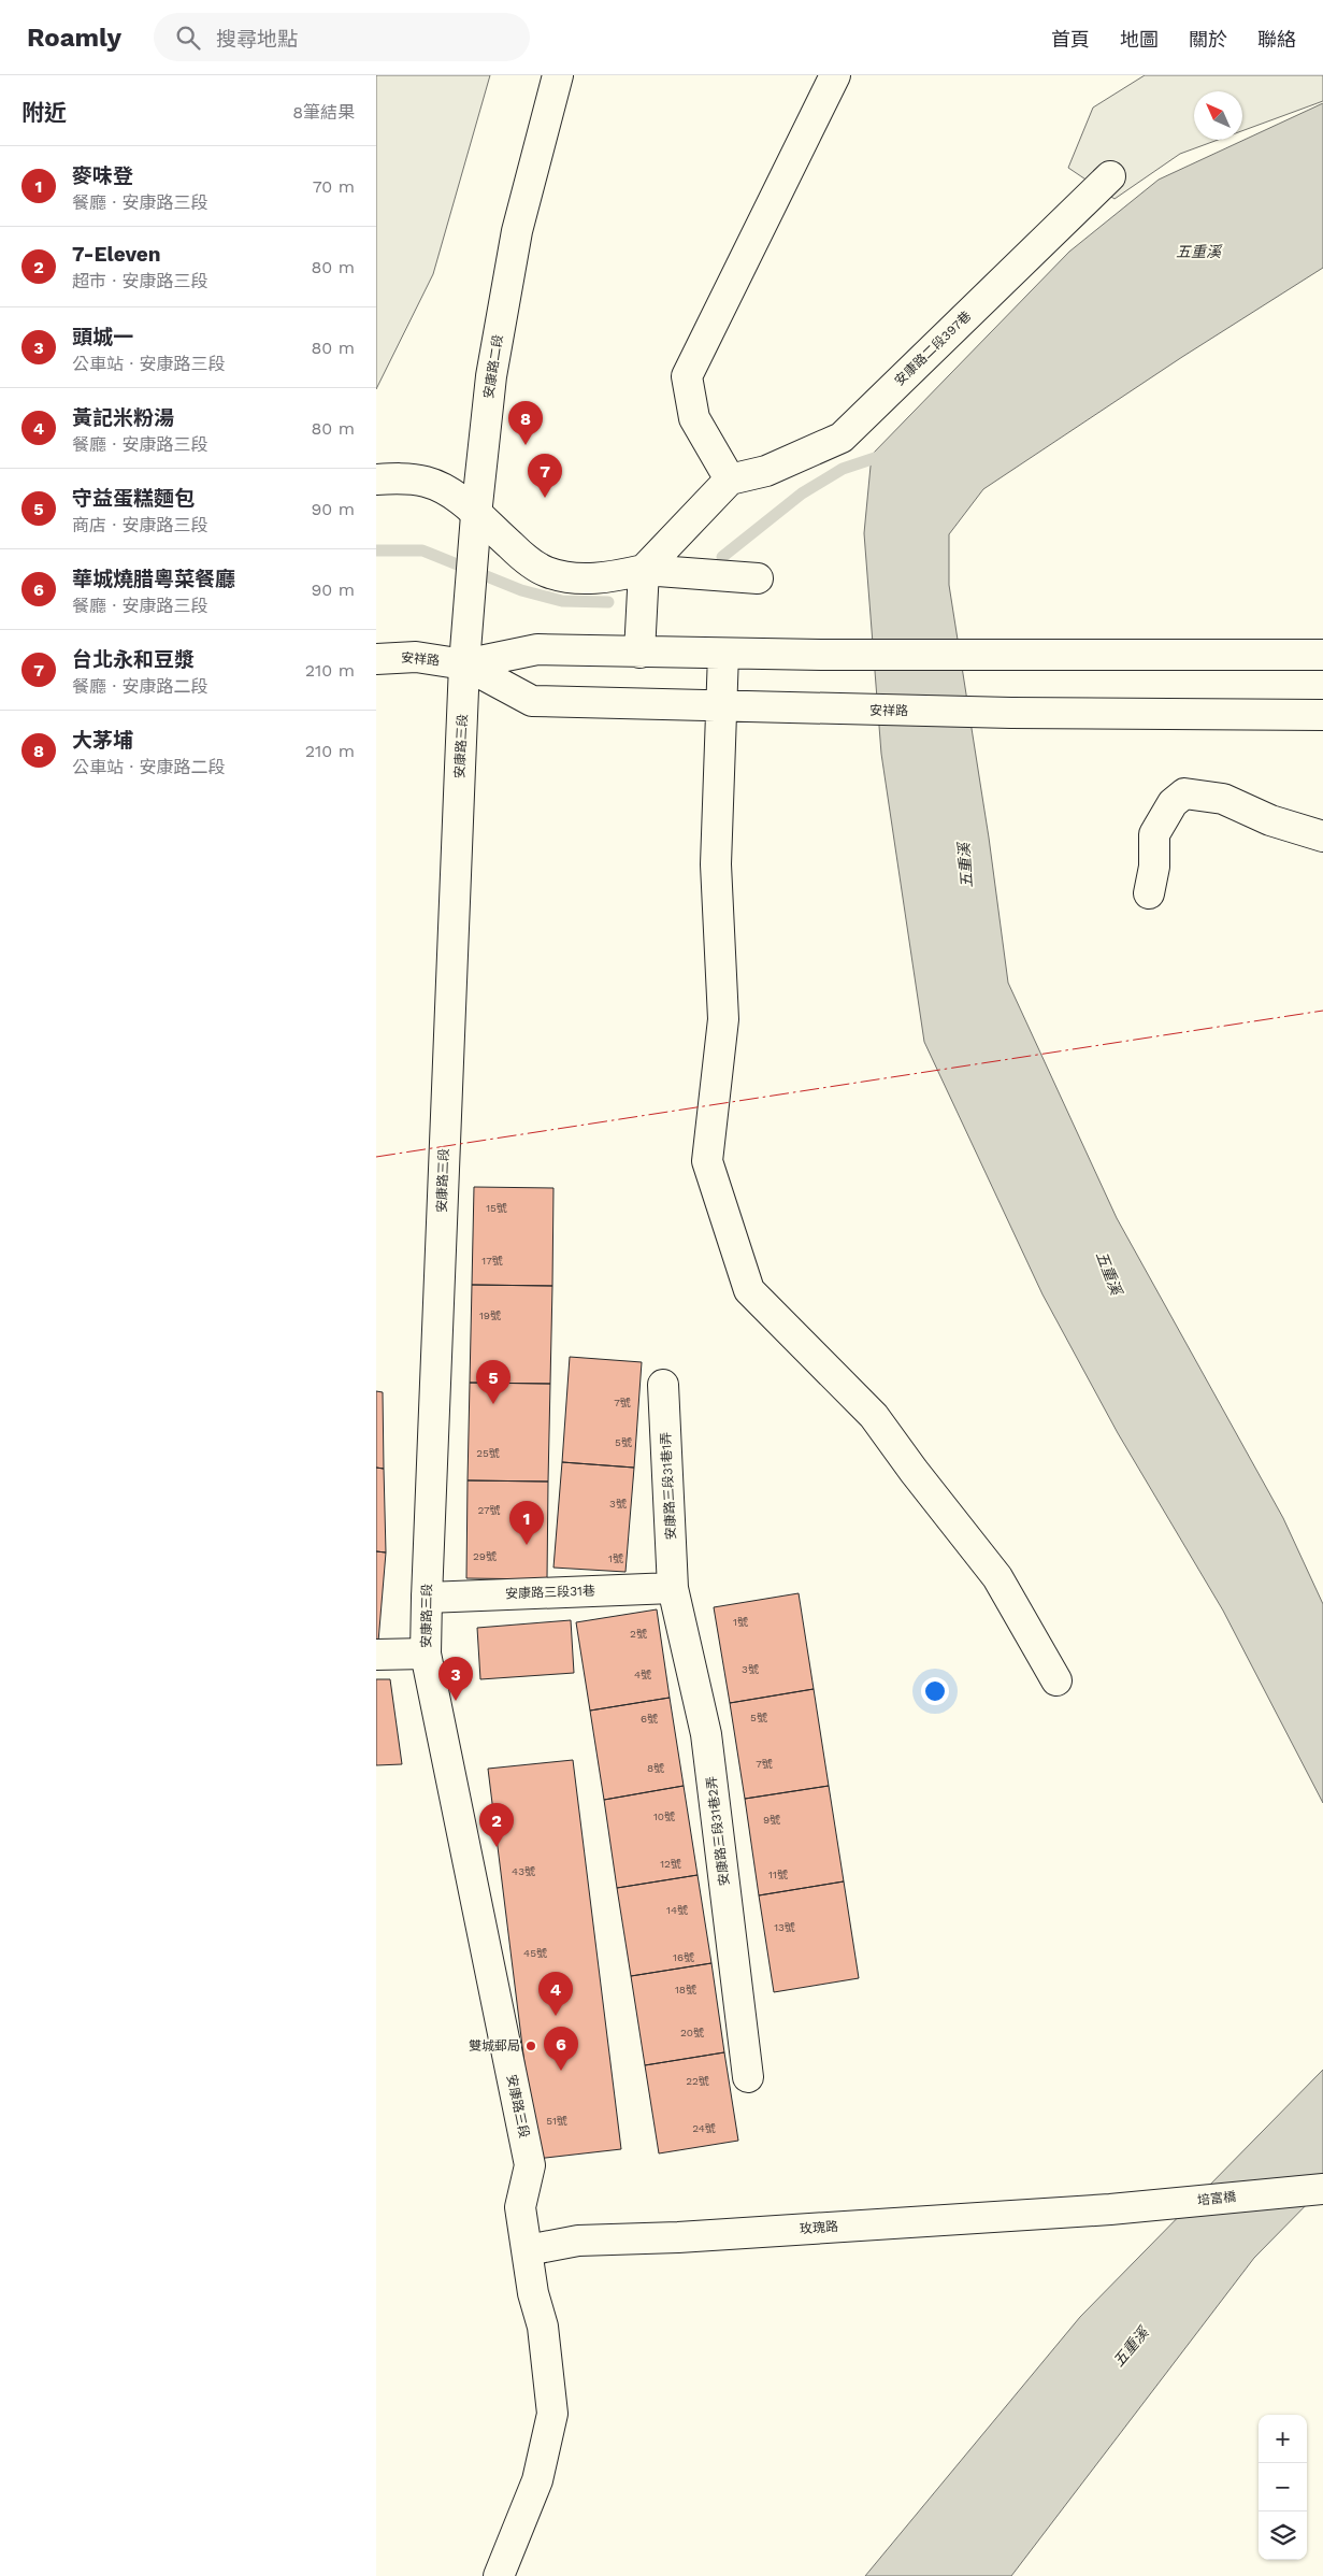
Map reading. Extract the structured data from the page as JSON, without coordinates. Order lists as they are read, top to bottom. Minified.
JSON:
{"streets":{"street":["安康路二段397巷","安康路二段","安祥路","安康路三段","安康路三段31巷1弄","安康路三段31巷","安康路三段31巷2弄","培富橋","玫瑰路"]},"crossings":[["安康路二段","安祥路"],["安康路二段","安康路三段"],["安祥路","安康路三段"],["安康路三段","安康路三段31巷"],["安康路三段","玫瑰路"],["安康路三段31巷1弄","安康路三段31巷"],["安康路三段31巷1弄","安康路三段31巷2弄"],["安康路三段31巷","安康路三段31巷2弄"],["培富橋","玫瑰路"]],"water":["五重溪"],"places":["雙城郵局"],"house_numbers":["15號","17號","19號","7號","5號","25號","3號","27號","29號","1號","1號","2號","3號","4號","5號","6號","7號","8號","10號","9號","12號","43號","11號","14號","13號","45號","16號","18號","20號","22號","51號","24號"],"north":"top left","page":{"header":"Roamly","search":"搜尋地點","nav":["首頁","地圖","關於","聯絡"],"heading":["附近","8筆結果"],"list":[{"mark":"1","name":"麥味登","note":"餐廳 · 安康路三段","value":"70 m"},{"mark":"2","name":"7-Eleven","note":"超市 · 安康路三段","value":"80 m"},{"mark":"3","name":"頭城一","note":"公車站 · 安康路三段","value":"80 m"},{"mark":"4","name":"黃記米粉湯","note":"餐廳 · 安康路三段","value":"80 m"},{"mark":"5","name":"守益蛋糕麵包","note":"商店 · 安康路三段","value":"90 m"},{"mark":"6","name":"華城燒腊粵菜餐廳","note":"餐廳 · 安康路三段","value":"90 m"},{"mark":"7","name":"台北永和豆漿","note":"餐廳 · 安康路二段","value":"210 m"},{"mark":"8","name":"大茅埔","note":"公車站 · 安康路二段","value":"210 m"}],"pins":["8","7","5","1","3","2","4","6"],"map_buttons":["+","−"]}}
